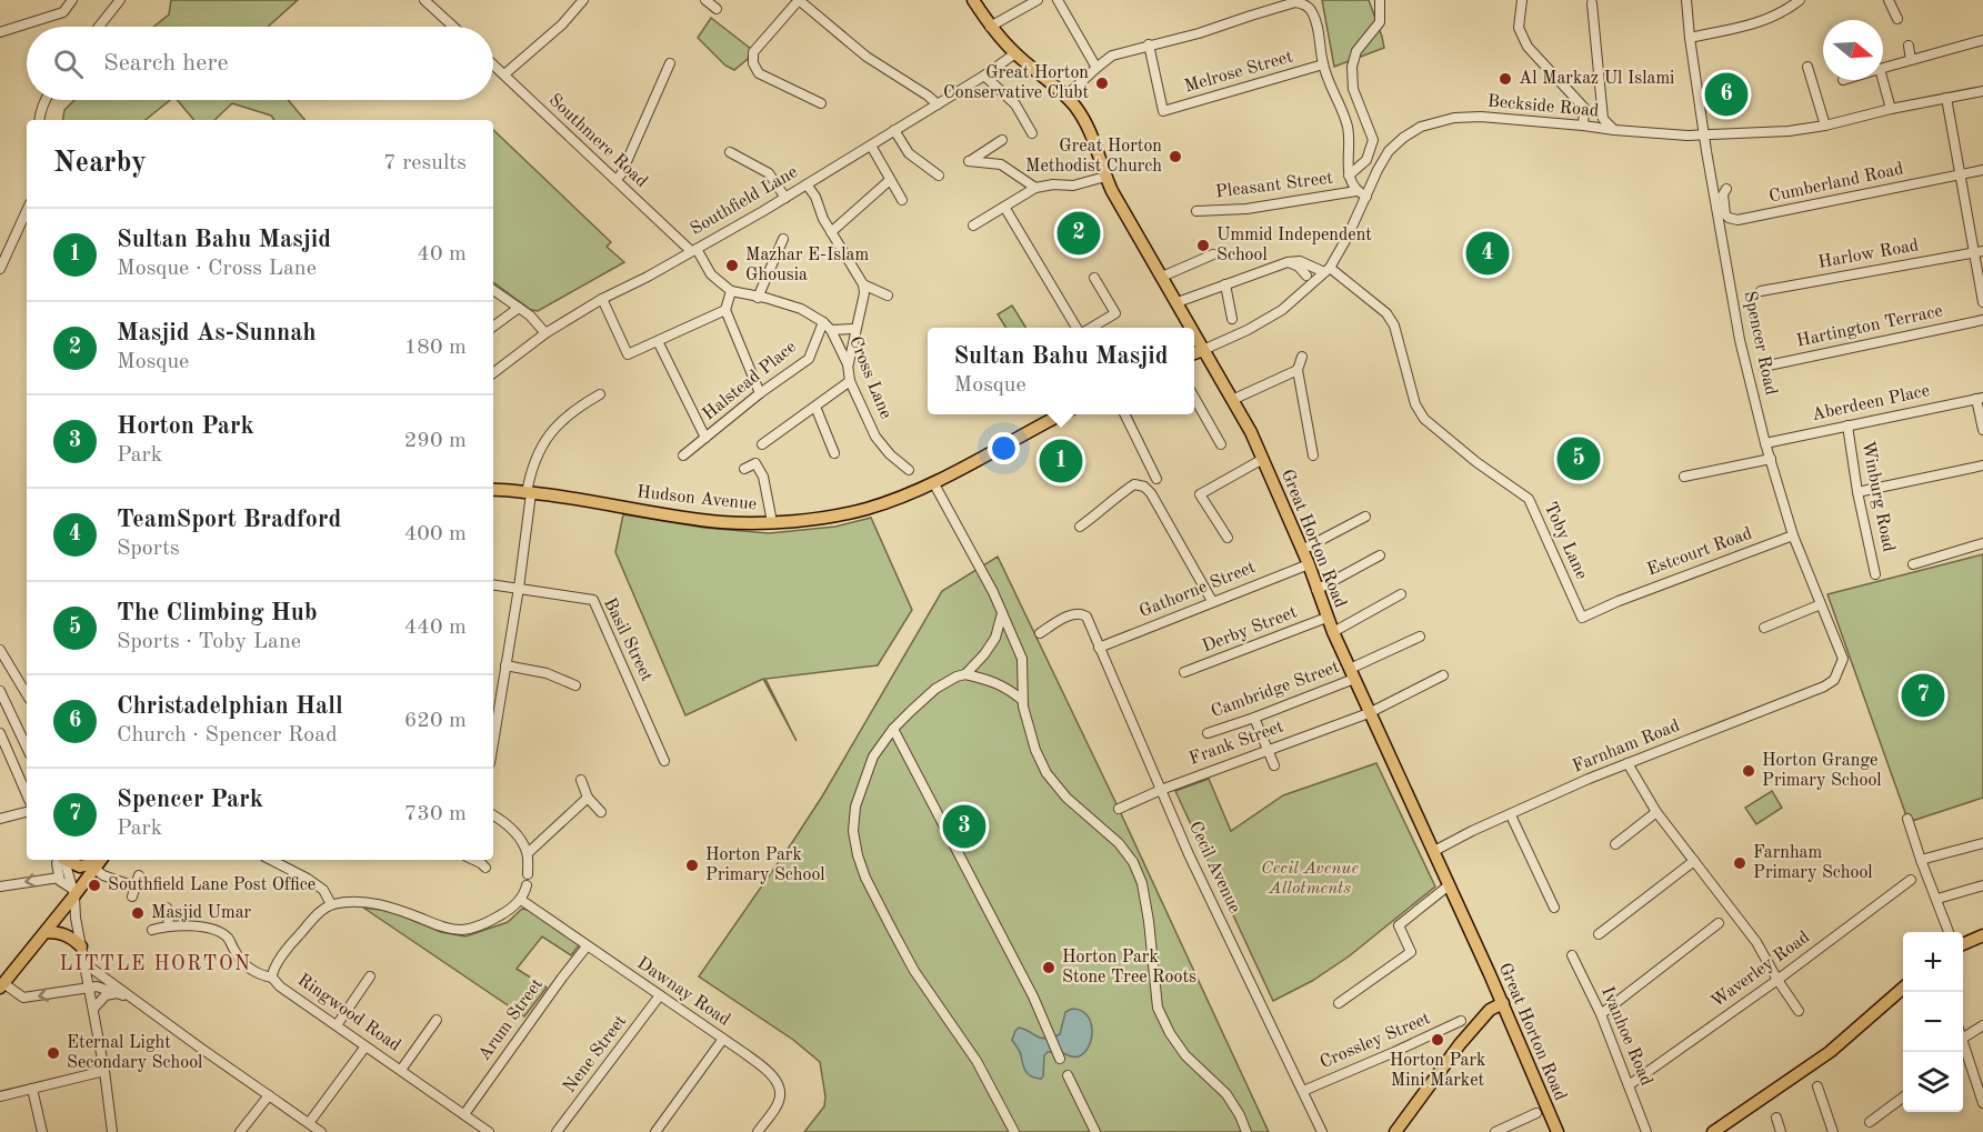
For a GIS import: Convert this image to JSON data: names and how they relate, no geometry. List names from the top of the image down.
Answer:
{
  "streets": {
    "main road": ["Hudson Avenue", "Great Horton Road"],
    "street": [
      "Melrose Street",
      "Beckside Road",
      "Southmere Road",
      "Cumberland Road",
      "Pleasant Street",
      "Southfield Lane",
      "Harlow Road",
      "Hartington Terrace",
      "Spencer Road",
      "Cross Lane",
      "Halstead Place",
      "Aberdeen Place",
      "Winburg Road",
      "Toby Lane",
      "Estcourt Road",
      "Gathorne Street",
      "Derby Street",
      "Basil Street",
      "Cambridge Street",
      "Frank Street",
      "Farnham Road",
      "Cecil Avenue",
      "Waverley Road",
      "Dawnay Road",
      "Ringwood Road",
      "Arum Street",
      "Ivanhoe Road",
      "Crossley Street",
      "Nene Street"
    ]
  },
  "crossings": [
    ["Beckside Road", "Spencer Road"],
    ["Beckside Road", "Great Horton Road"],
    ["Beckside Road", "Toby Lane"],
    ["Southmere Road", "Southfield Lane"],
    ["Southfield Lane", "Great Horton Road"],
    ["Spencer Road", "Aberdeen Place"],
    ["Spencer Road", "Estcourt Road"],
    ["Spencer Road", "Farnham Road"],
    ["Cross Lane", "Halstead Place"],
    ["Aberdeen Place", "Winburg Road"],
    ["Great Horton Road", "Gathorne Street"],
    ["Great Horton Road", "Derby Street"],
    ["Great Horton Road", "Cambridge Street"],
    ["Great Horton Road", "Frank Street"],
    ["Great Horton Road", "Farnham Road"],
    ["Toby Lane", "Estcourt Road"],
    ["Gathorne Street", "Cecil Avenue"],
    ["Frank Street", "Cecil Avenue"],
    ["Cecil Avenue", "Crossley Street"],
    ["Waverley Road", "Ivanhoe Road"],
    ["Dawnay Road", "Arum Street"],
    ["Dawnay Road", "Nene Street"],
    ["Ringwood Road", "Arum Street"]
  ],
  "districts": ["LITTLE HORTON"],
  "parks": ["Cecil Avenue Allotments"],
  "places": [
    "Al Markaz Ul Islami",
    "Great Horton Conservative Clubt",
    "Great Horton Methodist Church",
    "Ummid Independent School",
    "Mazhar E-Islam Ghousia",
    "Horton Grange Primary School",
    "Farnham Primary School",
    "Horton Park Primary School",
    "Southfield Lane Post Office",
    "Masjid Umar",
    "Horton Park Stone Tree Roots",
    "Horton Park Mini Market",
    "Eternal Light Secondary School"
  ],
  "north": "right",
  "page": {
    "search": "Search here",
    "pins": [
      "6",
      "2",
      "4",
      "5",
      "1",
      "7",
      "3"
    ],
    "heading": ["Nearby", "7 results"],
    "list": [
      {
        "mark": "1",
        "name": "Sultan Bahu Masjid",
        "note": "Mosque · Cross Lane",
        "value": "40 m"
      },
      {
        "mark": "2",
        "name": "Masjid As-Sunnah",
        "note": "Mosque",
        "value": "180 m"
      },
      {
        "mark": "3",
        "name": "Horton Park",
        "note": "Park",
        "value": "290 m"
      },
      {
        "mark": "4",
        "name": "TeamSport Bradford",
        "note": "Sports",
        "value": "400 m"
      },
      {
        "mark": "5",
        "name": "The Climbing Hub",
        "note": "Sports · Toby Lane",
        "value": "440 m"
      },
      {
        "mark": "6",
        "name": "Christadelphian Hall",
        "note": "Church · Spencer Road",
        "value": "620 m"
      },
      {
        "mark": "7",
        "name": "Spencer Park",
        "note": "Park",
        "value": "730 m"
      }
    ],
    "popup": ["Sultan Bahu Masjid", "Mosque"],
    "map_buttons": ["+", "−"]
  }
}
